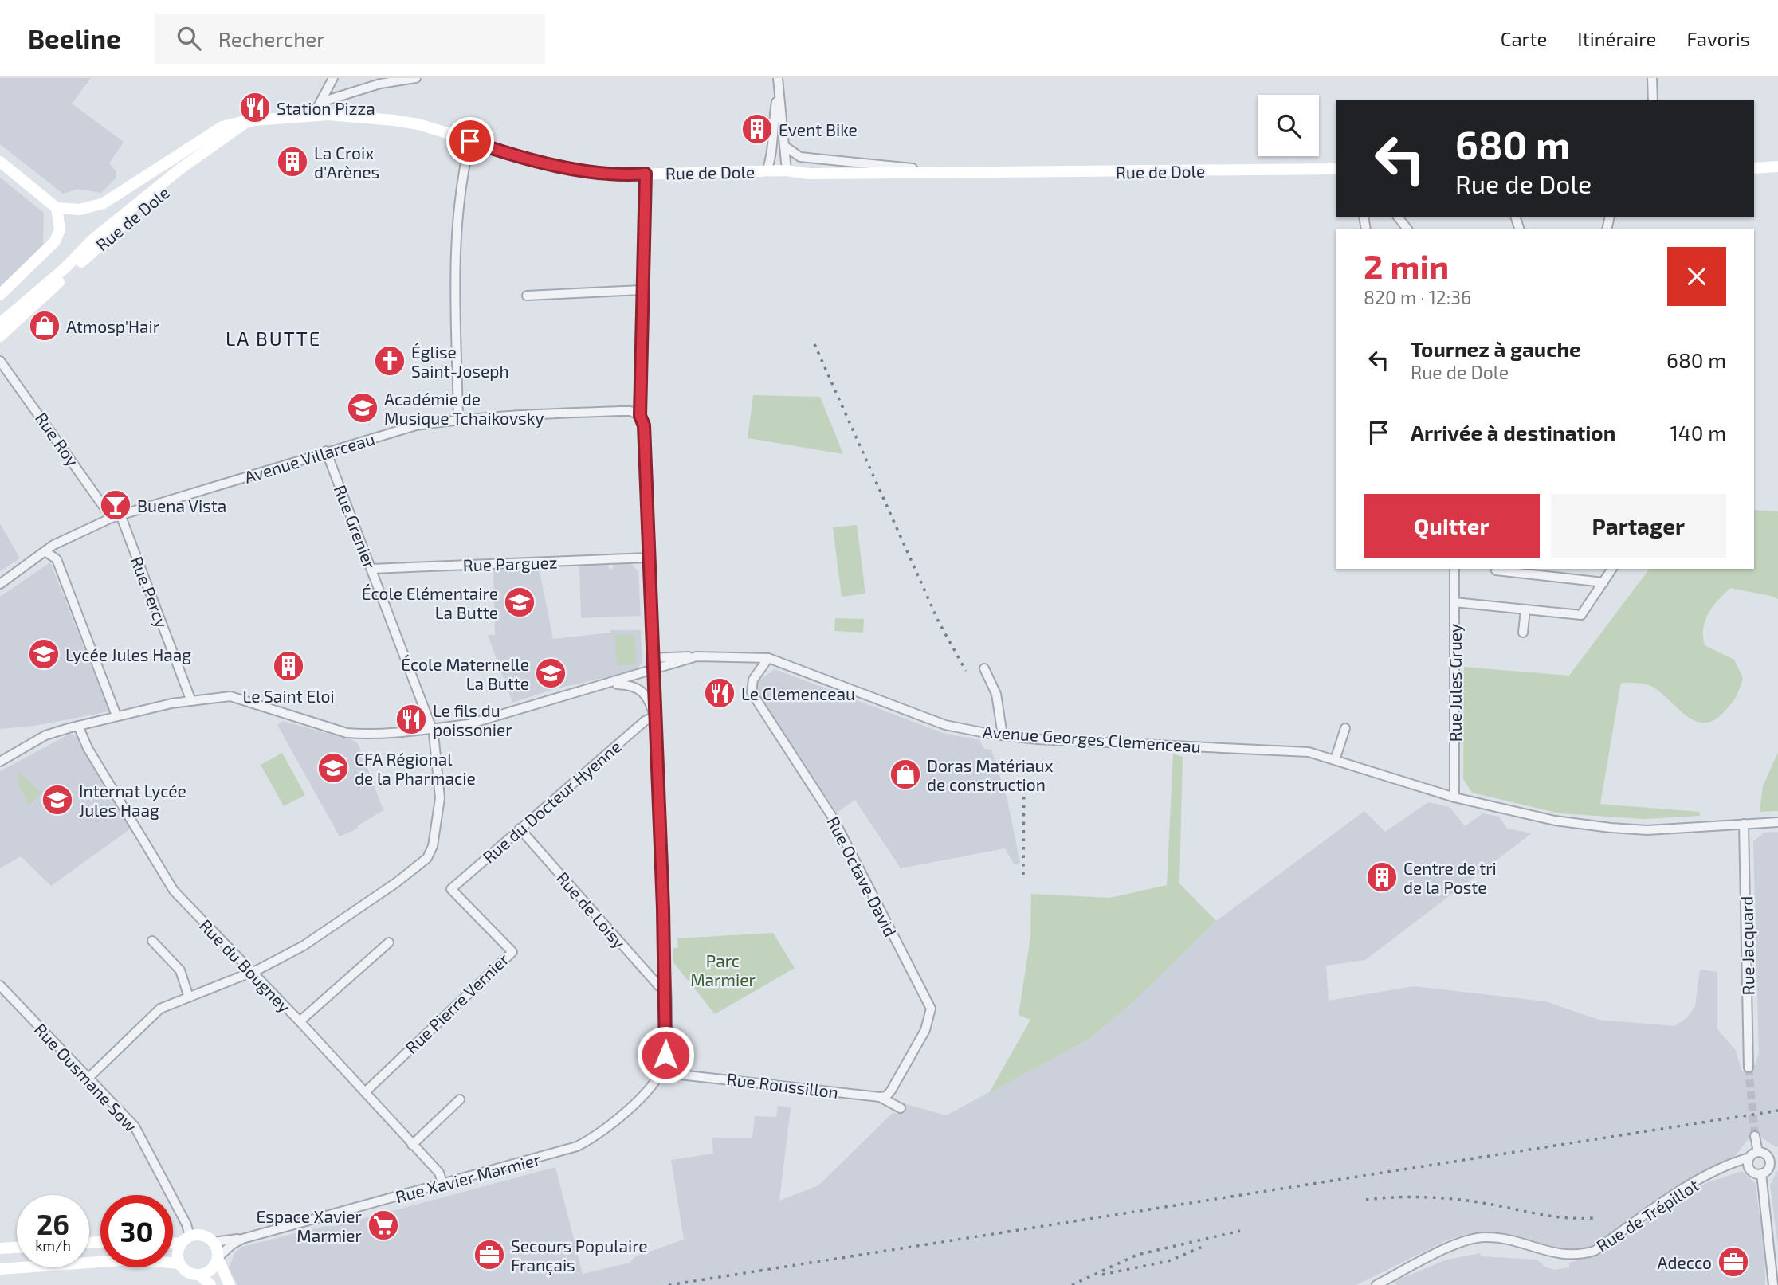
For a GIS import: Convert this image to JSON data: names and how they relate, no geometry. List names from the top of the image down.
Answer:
{
  "streets": {
    "main road": ["Rue de Dole"],
    "street": [
      "Rue Roy",
      "Avenue Villarceau",
      "Rue Grenier",
      "Rue Parguez",
      "Rue Percy",
      "Rue Jules Gruey",
      "Avenue Georges Clemenceau",
      "Rue du Docteur Hyenne",
      "Rue Octave David",
      "Rue de Loisy",
      "Rue Jacquard",
      "Rue du Bougney",
      "Rue Pierre Vernier",
      "Rue Ousmane Sow",
      "Rue Roussillon",
      "Rue Xavier Marmier",
      "Rue de Trépillot"
    ]
  },
  "crossings": [
    ["Rue Roy", "Avenue Villarceau"],
    ["Rue Roy", "Rue Percy"],
    ["Avenue Villarceau", "Rue Grenier"],
    ["Avenue Villarceau", "Rue Percy"],
    ["Rue Grenier", "Rue Parguez"],
    ["Rue Grenier", "Avenue Georges Clemenceau"],
    ["Rue Grenier", "Rue du Bougney"],
    ["Rue Grenier", "Rue Ousmane Sow"],
    ["Rue Percy", "Avenue Georges Clemenceau"],
    ["Rue Jules Gruey", "Avenue Georges Clemenceau"],
    ["Avenue Georges Clemenceau", "Rue Octave David"],
    ["Avenue Georges Clemenceau", "Rue Jacquard"],
    ["Avenue Georges Clemenceau", "Rue du Bougney"],
    ["Rue du Docteur Hyenne", "Rue de Loisy"],
    ["Rue du Docteur Hyenne", "Rue Pierre Vernier"],
    ["Rue Octave David", "Rue Roussillon"],
    ["Rue du Bougney", "Rue Pierre Vernier"],
    ["Rue du Bougney", "Rue Xavier Marmier"],
    ["Rue Ousmane Sow", "Rue Xavier Marmier"],
    ["Rue Roussillon", "Rue Xavier Marmier"]
  ],
  "districts": ["LA BUTTE"],
  "parks": ["Parc Marmier"],
  "places": {
    "restaurant": ["Station Pizza", "Le Clemenceau", "Le fils du poissonier"],
    "building": [
      "Event Bike",
      "La Croix d'Arènes",
      "Le Saint Eloi",
      "Centre de tri de la Poste"
    ],
    "shop": ["Atmosp'Hair", "Doras Matériaux de construction"],
    "church": ["Église Saint-Joseph"],
    "school or university": [
      "Académie de Musique Tchaikovsky",
      "École Elémentaire La Butte",
      "Lycée Jules Haag",
      "École Maternelle La Butte",
      "CFA Régional de la Pharmacie",
      "Internat Lycée Jules Haag"
    ],
    "bar": ["Buena Vista"],
    "supermarket": ["Espace Xavier Marmier"],
    "office": ["Secours Populaire Français", "Adecco"]
  },
  "page": {
    "header": "Beeline",
    "search": "Rechercher",
    "nav": ["Carte", "Itinéraire", "Favoris"],
    "turn": ["680 m", "Rue de Dole"],
    "heading": ["2 min", "820 m · 12:36"],
    "list": [
      {
        "name": "Tournez à gauche",
        "note": "Rue de Dole",
        "value": "680 m"
      },
      {
        "name": "Arrivée à destination",
        "value": "140 m"
      }
    ],
    "buttons": ["Quitter", "Partager"],
    "speed": "26 km/h",
    "limit": "30"
  }
}
